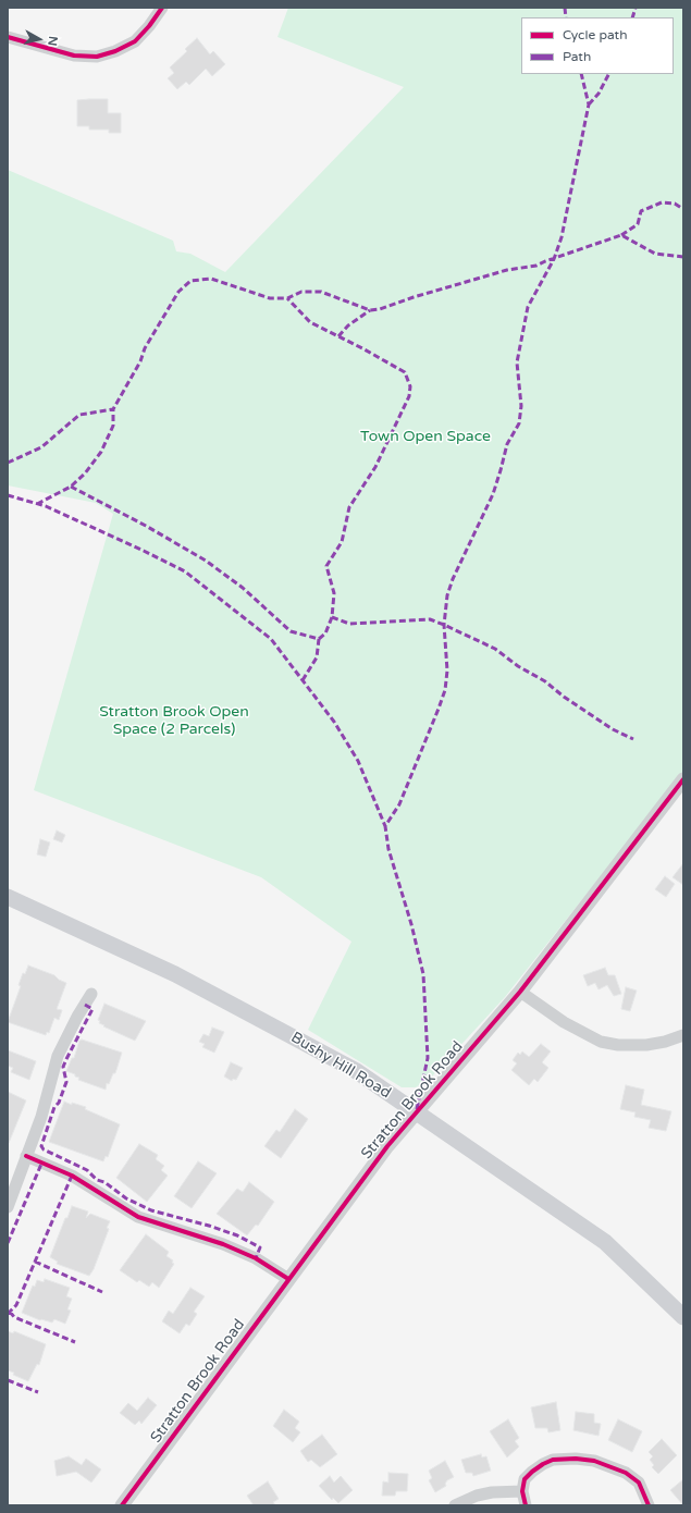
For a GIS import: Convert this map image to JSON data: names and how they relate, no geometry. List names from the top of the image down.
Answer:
{
  "streets": {
    "main road": ["Bushy Hill Road"],
    "street": ["Stratton Brook Road"]
  },
  "crossings": [
    ["Bushy Hill Road", "Stratton Brook Road"]
  ],
  "parks": ["Town Open Space", "Stratton Brook Open Space (2 Parcels)"],
  "legend": ["Cycle path", "Path"],
  "north": "right"
}
